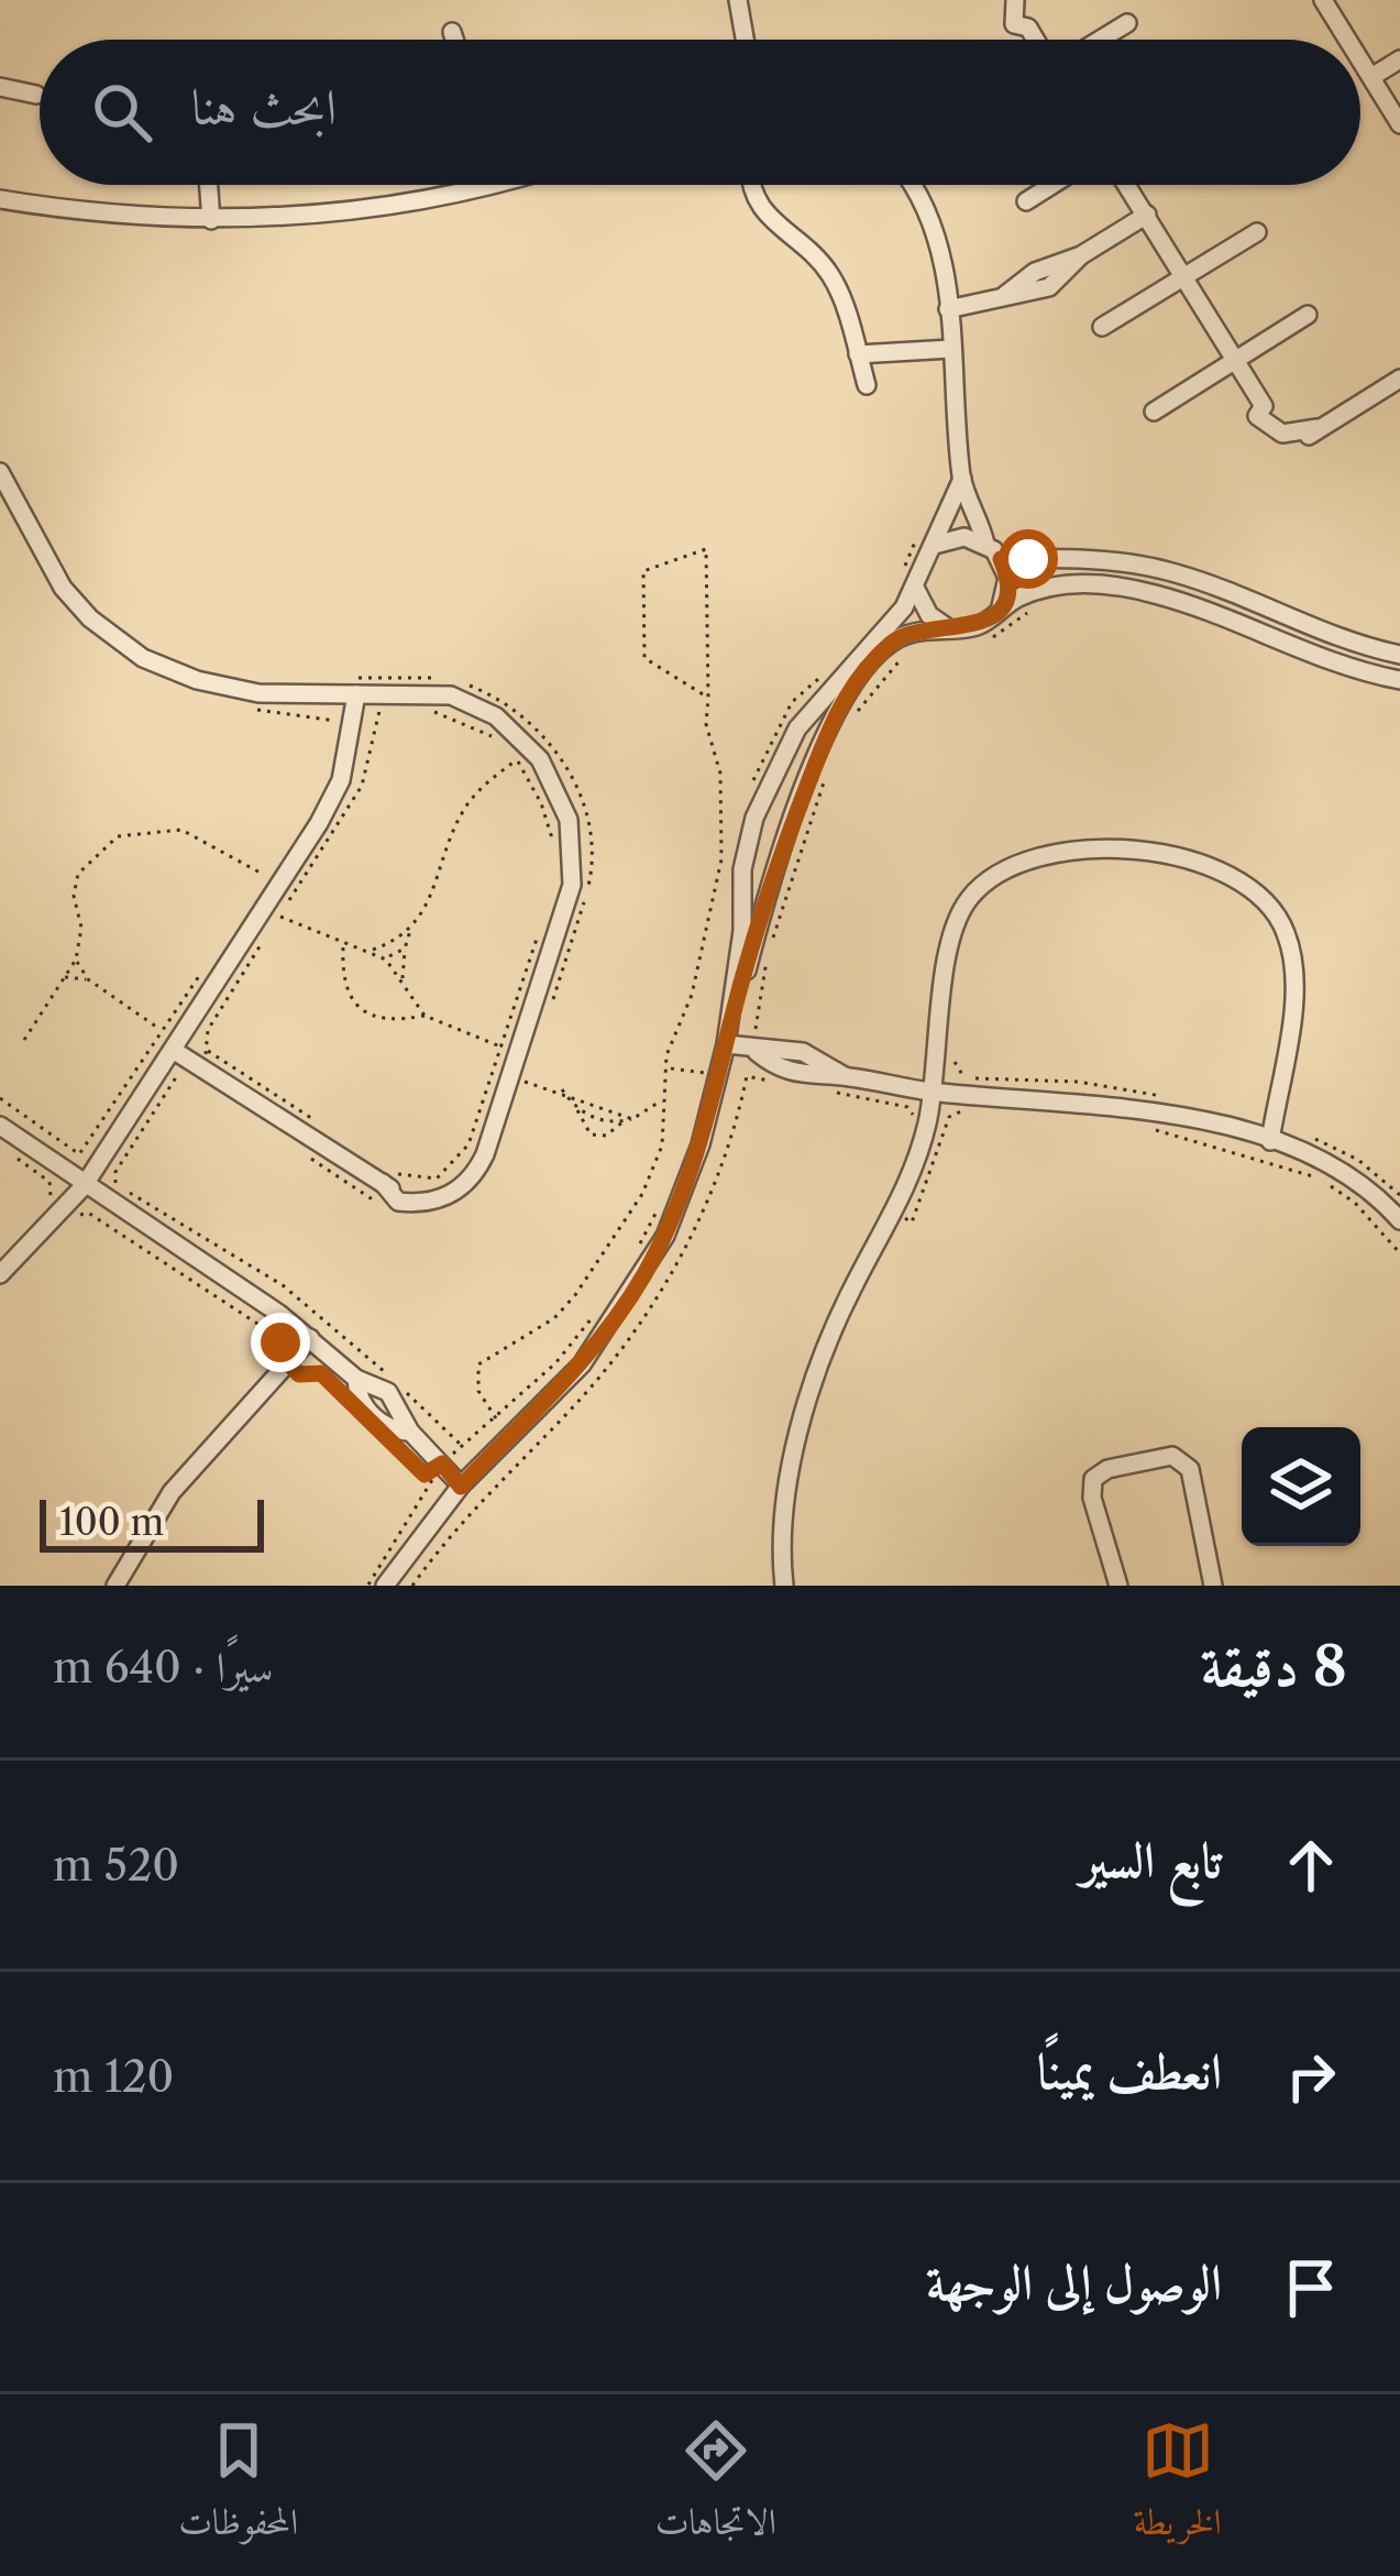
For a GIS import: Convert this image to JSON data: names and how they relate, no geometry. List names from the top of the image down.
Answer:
{
  "scale_bar": "100 m",
  "page": {
    "search": "ابحث هنا",
    "scale": "100 m",
    "heading": ["8 دقيقة", "سيرًا · 640 m"],
    "list": [
      ["تابع السير", "520 m"],
      ["انعطف يمينًا", "120 m"],
      "الوصول إلى الوجهة"
    ],
    "nav": ["الخريطة", "الاتجاهات", "المحفوظات"]
  }
}
